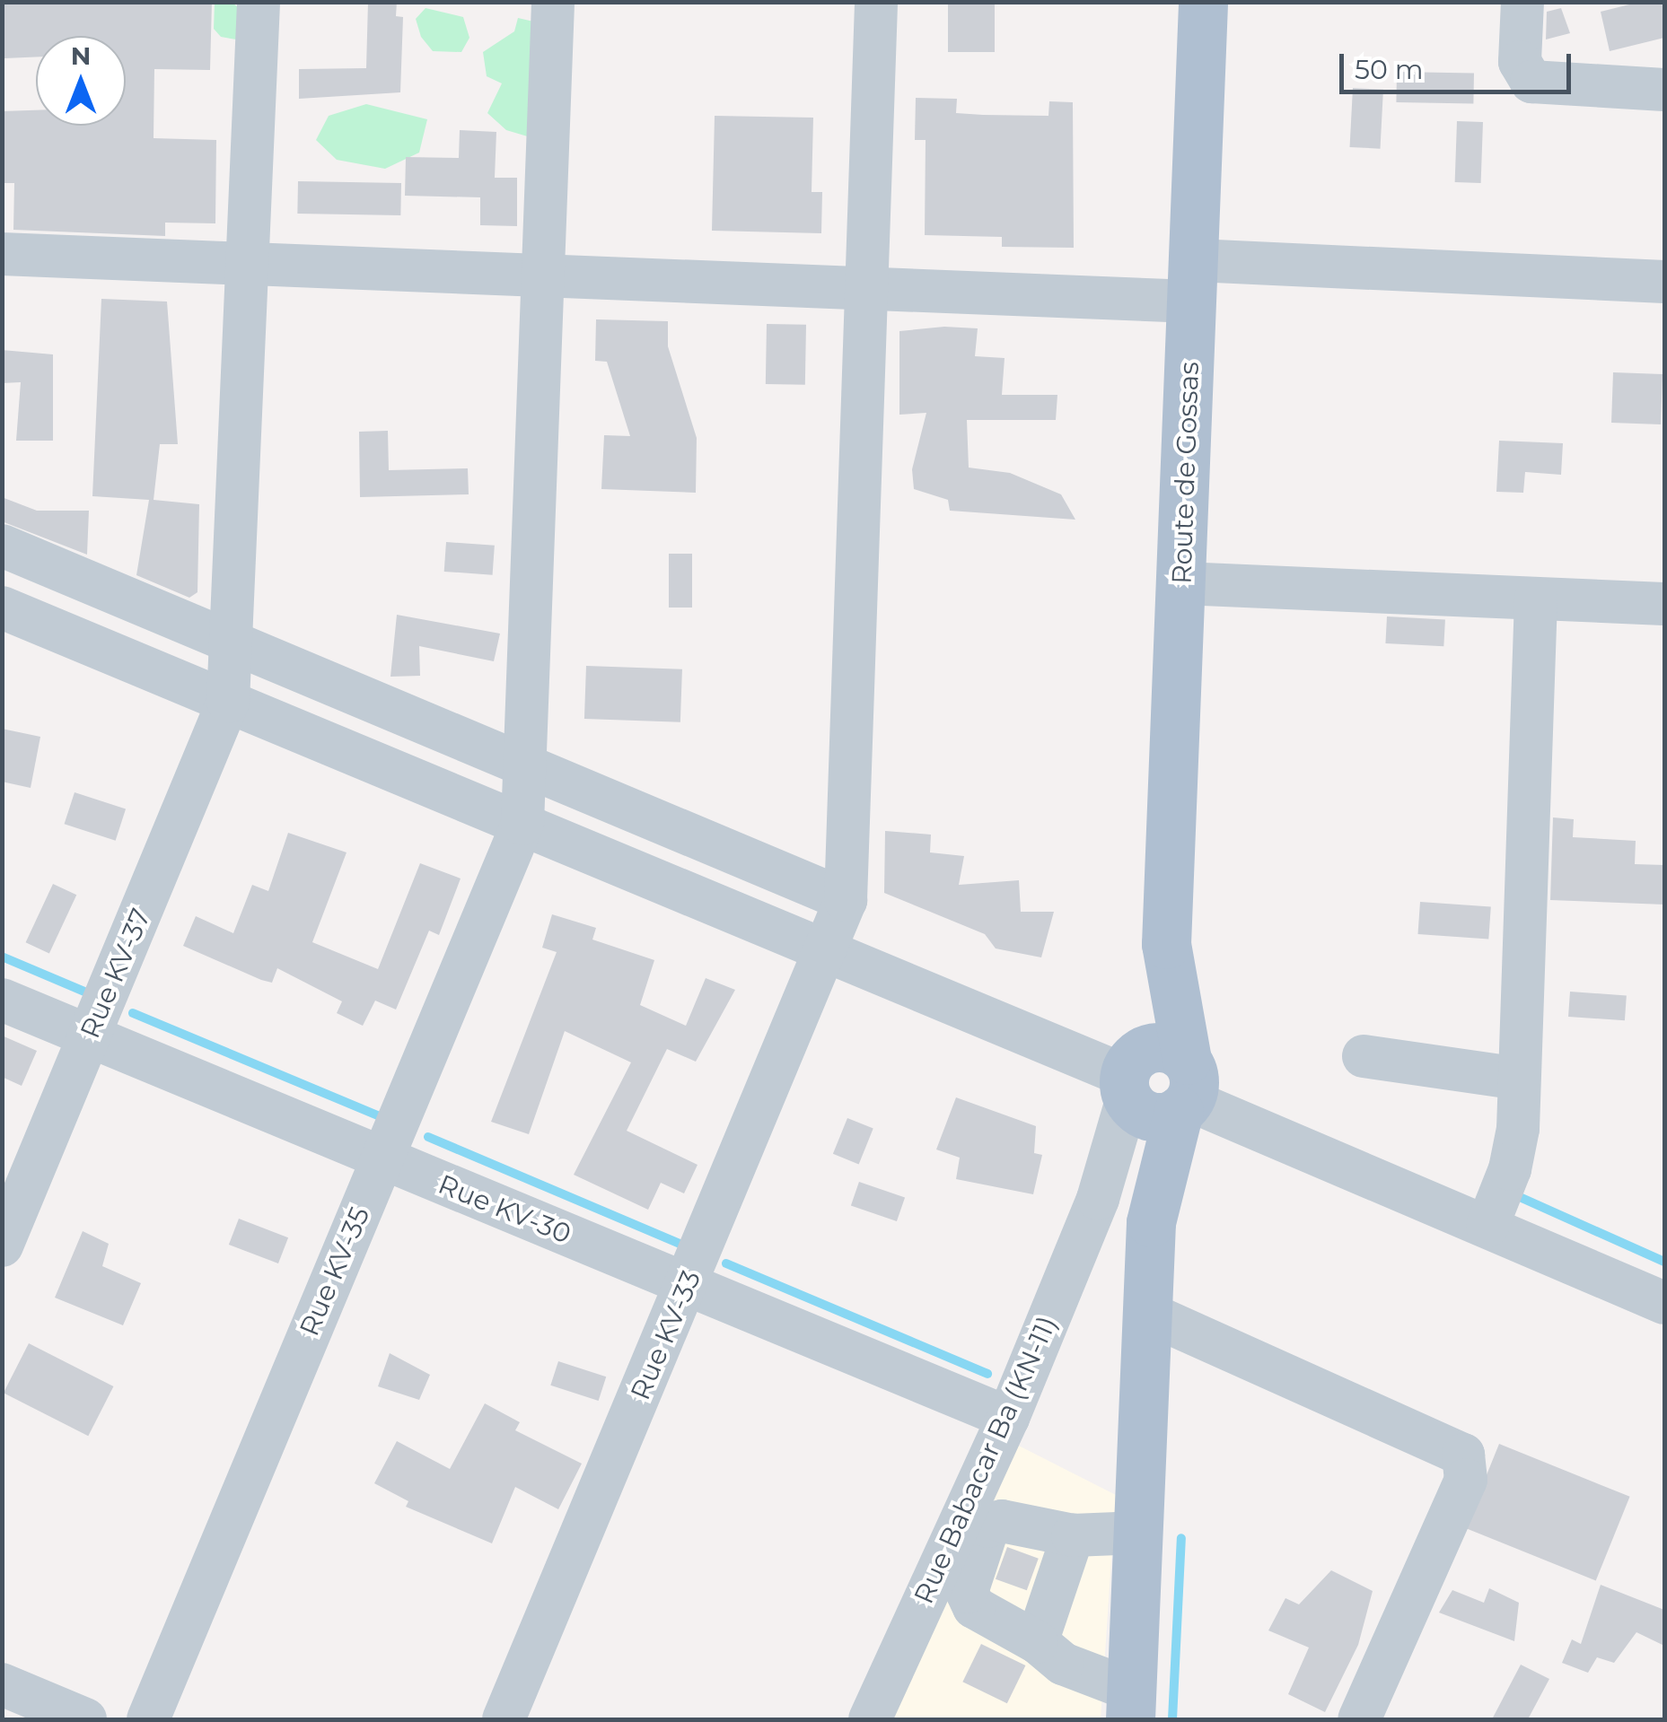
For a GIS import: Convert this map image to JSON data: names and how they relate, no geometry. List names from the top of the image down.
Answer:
{
  "streets": {
    "main road": ["Route de Gossas"],
    "street": [
      "Rue KV-37",
      "Rue KV-30",
      "Rue KV-35",
      "Rue KV-33",
      "Rue Babacar Ba (KN-11)"
    ]
  },
  "crossings": [
    ["Rue KV-37", "Rue KV-30"],
    ["Rue KV-30", "Rue KV-35"],
    ["Rue KV-30", "Rue KV-33"],
    ["Rue KV-30", "Rue Babacar Ba (KN-11)"]
  ],
  "scale_bar": "50 m",
  "north": "top"
}
